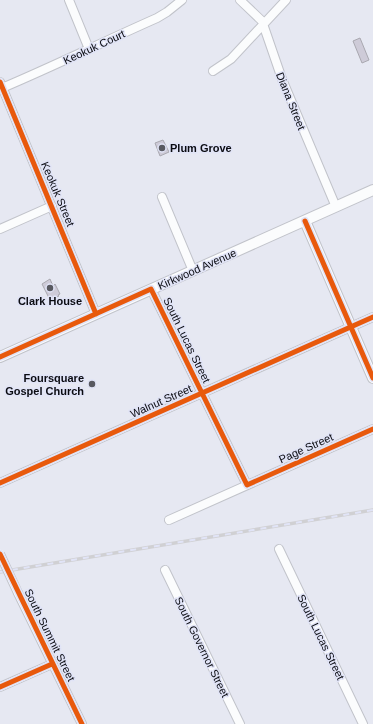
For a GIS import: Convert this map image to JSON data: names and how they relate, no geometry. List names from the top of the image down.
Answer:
{
  "streets": {
    "main road": ["Kirkwood Avenue"],
    "street": [
      "Keokuk Court",
      "Diana Street",
      "Keokuk Street",
      "South Lucas Street",
      "Walnut Street",
      "Page Street",
      "South Summit Street",
      "South Governor Street"
    ]
  },
  "crossings": [
    ["Keokuk Court", "Keokuk Street"],
    ["Diana Street", "Kirkwood Avenue"],
    ["Keokuk Street", "Kirkwood Avenue"],
    ["Kirkwood Avenue", "South Lucas Street"],
    ["South Lucas Street", "Walnut Street"],
    ["South Lucas Street", "Page Street"]
  ],
  "places": ["Plum Grove", "Clark House", "Foursquare Gospel Church"]
}
